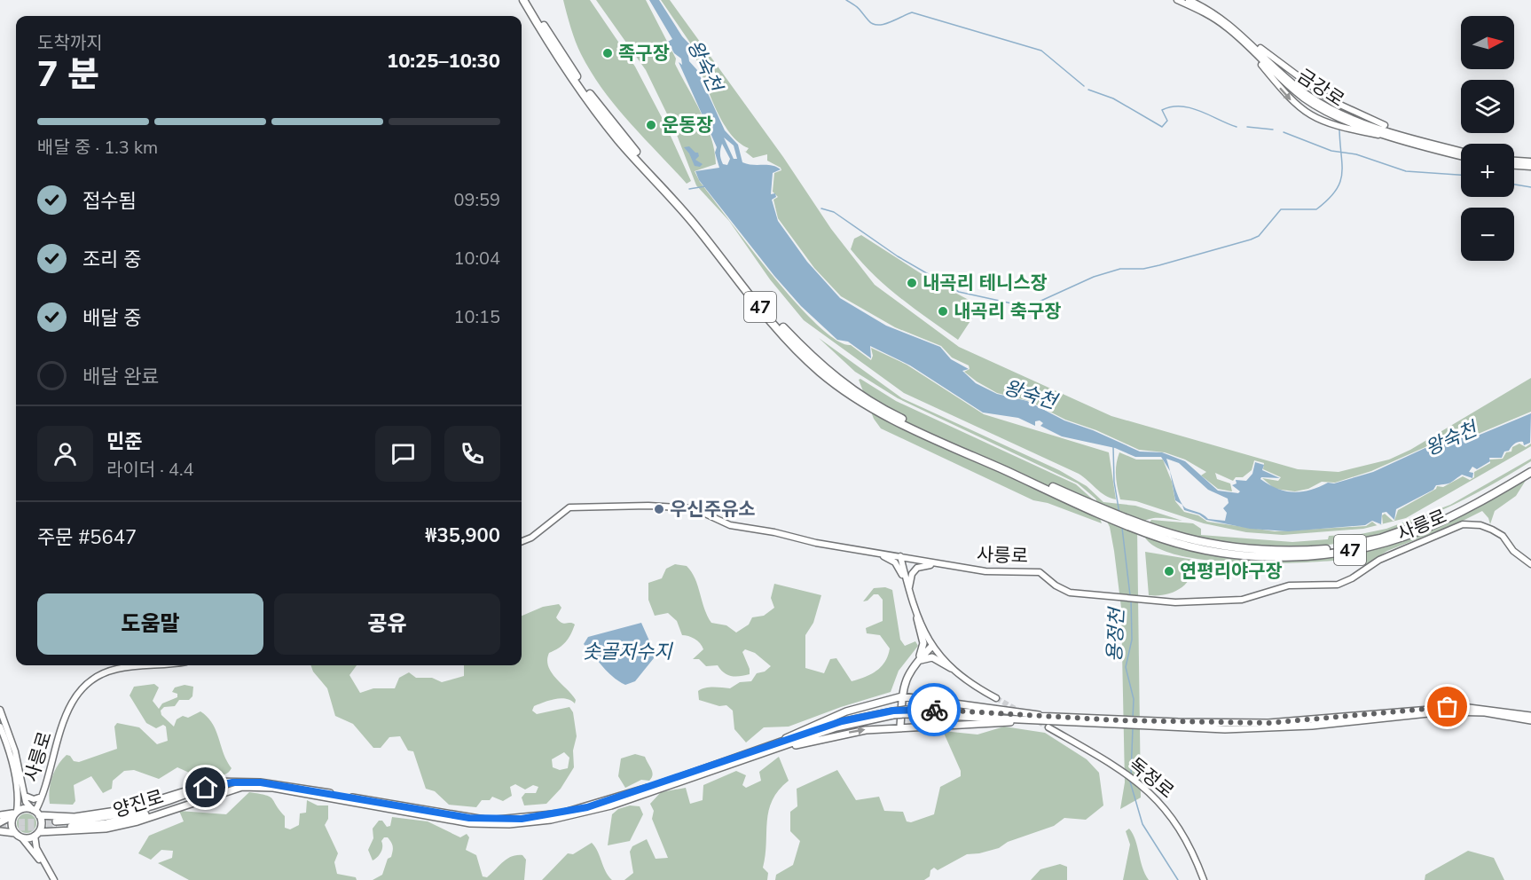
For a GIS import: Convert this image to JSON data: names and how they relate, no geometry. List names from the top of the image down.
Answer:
{
  "streets": {
    "highway": ["47"],
    "main road": ["양진로"],
    "street": ["금강로", "사릉로", "독정로"]
  },
  "crossings": [
    ["사릉로", "양진로"]
  ],
  "water": ["왕숙천", "용정천", "솟골저수지"],
  "places": [
    "족구장",
    "운동장",
    "내곡리 테니스장",
    "내곡리 축구장",
    "우신주유소",
    "연평리야구장"
  ],
  "north": "right",
  "page": {
    "map_buttons": ["+", "−"],
    "heading": ["7 분", "도착까지", "10:25–10:30"],
    "panel": [
      "민준",
      "라이더 · 4.4",
      "주문 #5647",
      "₩35,900"
    ],
    "bar": "배달 중 · 1.3 km",
    "list": [
      ["접수됨", "09:59"],
      ["조리 중", "10:04"],
      ["배달 중", "10:15"],
      "배달 완료"
    ],
    "buttons": ["도움말", "공유"]
  }
}
